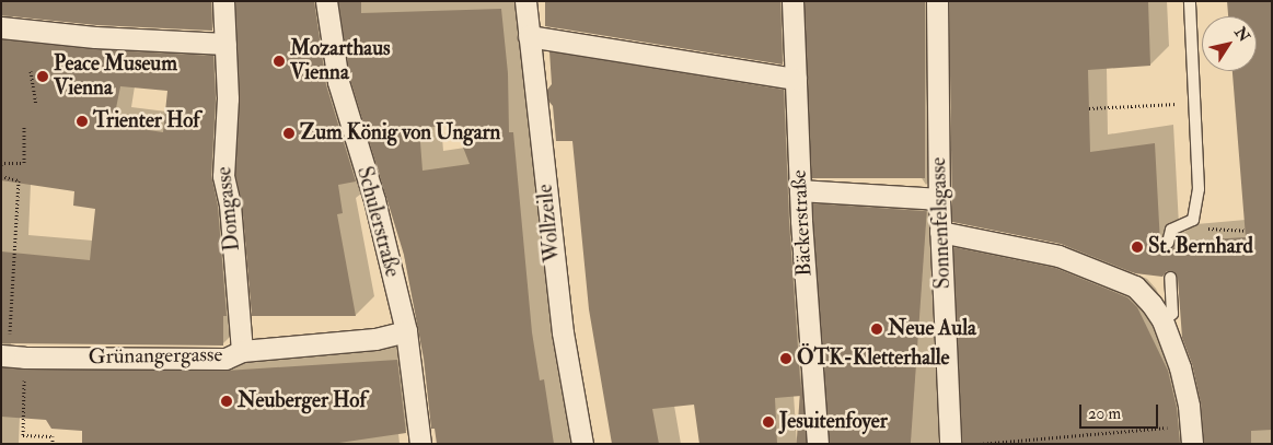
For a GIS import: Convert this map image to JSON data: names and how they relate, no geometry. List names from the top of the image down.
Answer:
{
  "streets": {
    "street": [
      "Domgasse",
      "Schulerstraße",
      "Wollzeile",
      "Bäckerstraße",
      "Sonnenfelsgasse",
      "Grünangergasse"
    ]
  },
  "crossings": [
    ["Domgasse", "Grünangergasse"],
    ["Schulerstraße", "Grünangergasse"]
  ],
  "places": [
    "Mozarthaus Vienna",
    "Peace Museum Vienna",
    "Trienter Hof",
    "Zum König von Ungarn",
    "St. Bernhard",
    "Neue Aula",
    "ÖTK-Kletterhalle",
    "Neuberger Hof",
    "Jesuitenfoyer"
  ],
  "scale_bar": "20 m",
  "north": "top right"
}
